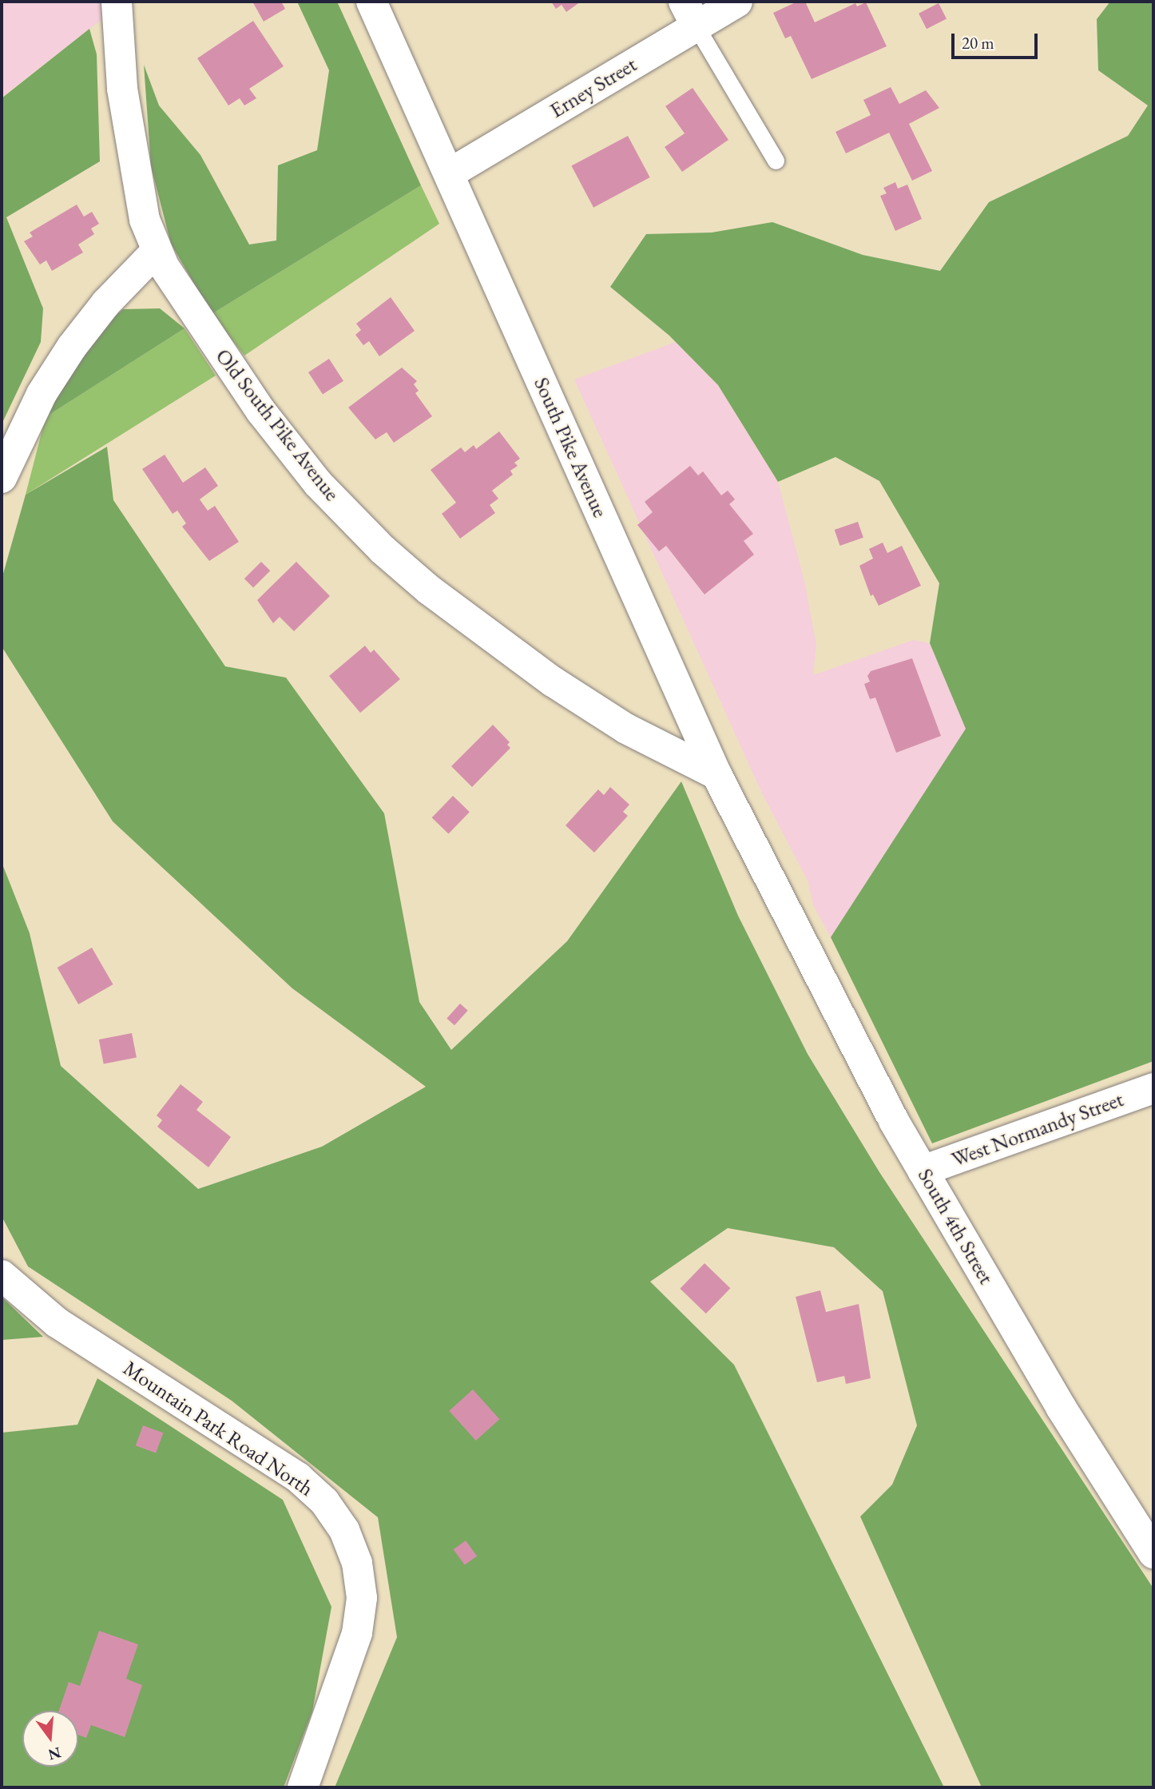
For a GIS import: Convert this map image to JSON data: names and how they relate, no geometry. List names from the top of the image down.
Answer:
{
  "streets": {
    "street": [
      "Erney Street",
      "Old South Pike Avenue",
      "South Pike Avenue",
      "West Normandy Street",
      "South 4th Street",
      "Mountain Park Road North"
    ]
  },
  "crossings": [
    ["Erney Street", "South Pike Avenue"],
    ["Old South Pike Avenue", "South Pike Avenue"],
    ["South Pike Avenue", "South 4th Street"],
    ["West Normandy Street", "South 4th Street"]
  ],
  "scale_bar": "20 m",
  "north": "bottom"
}
